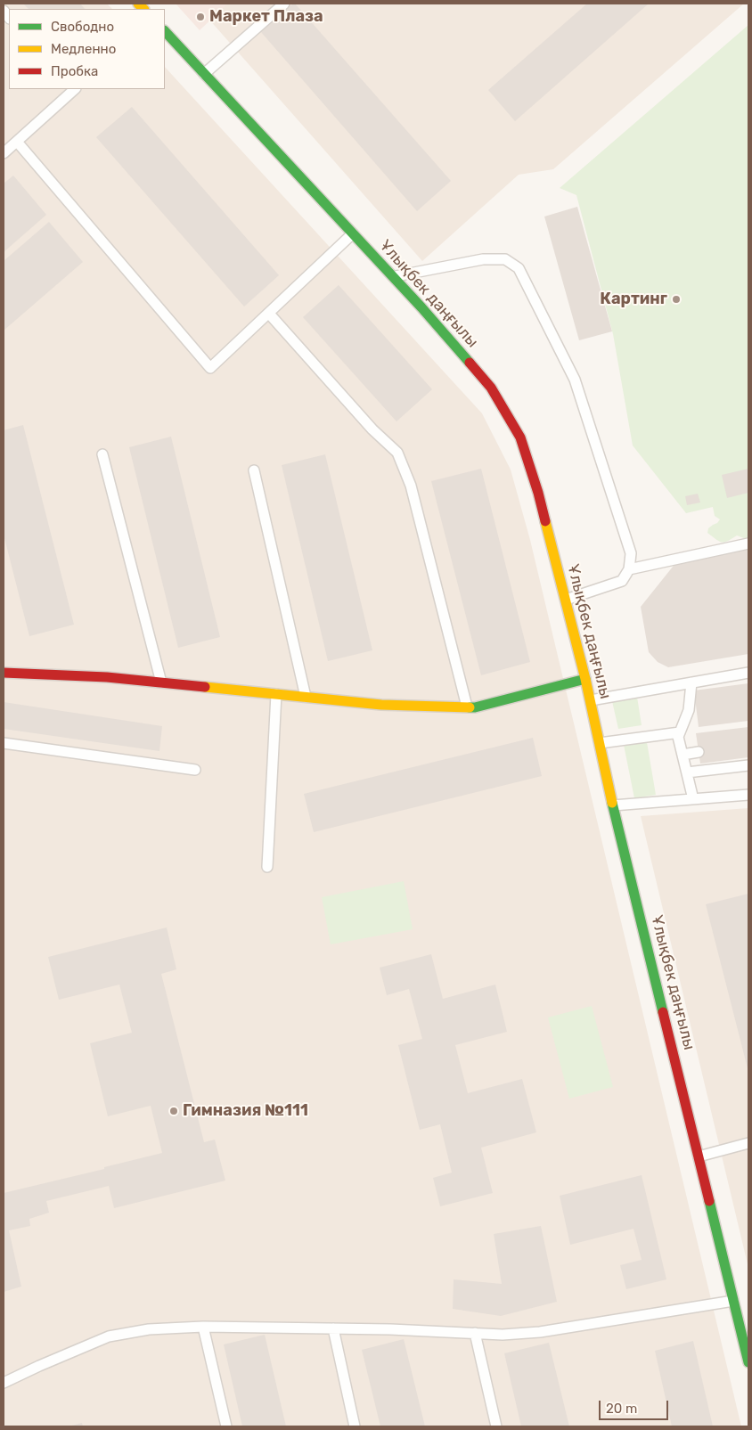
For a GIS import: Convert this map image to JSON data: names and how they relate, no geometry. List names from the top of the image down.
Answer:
{
  "streets": {
    "street": ["Ұлықбек даңғылы"]
  },
  "places": ["Маркет Плаза", "Картинг", "Гимназия №111"],
  "legend": ["Свободно", "Медленно", "Пробка"],
  "scale_bar": "20 m"
}
